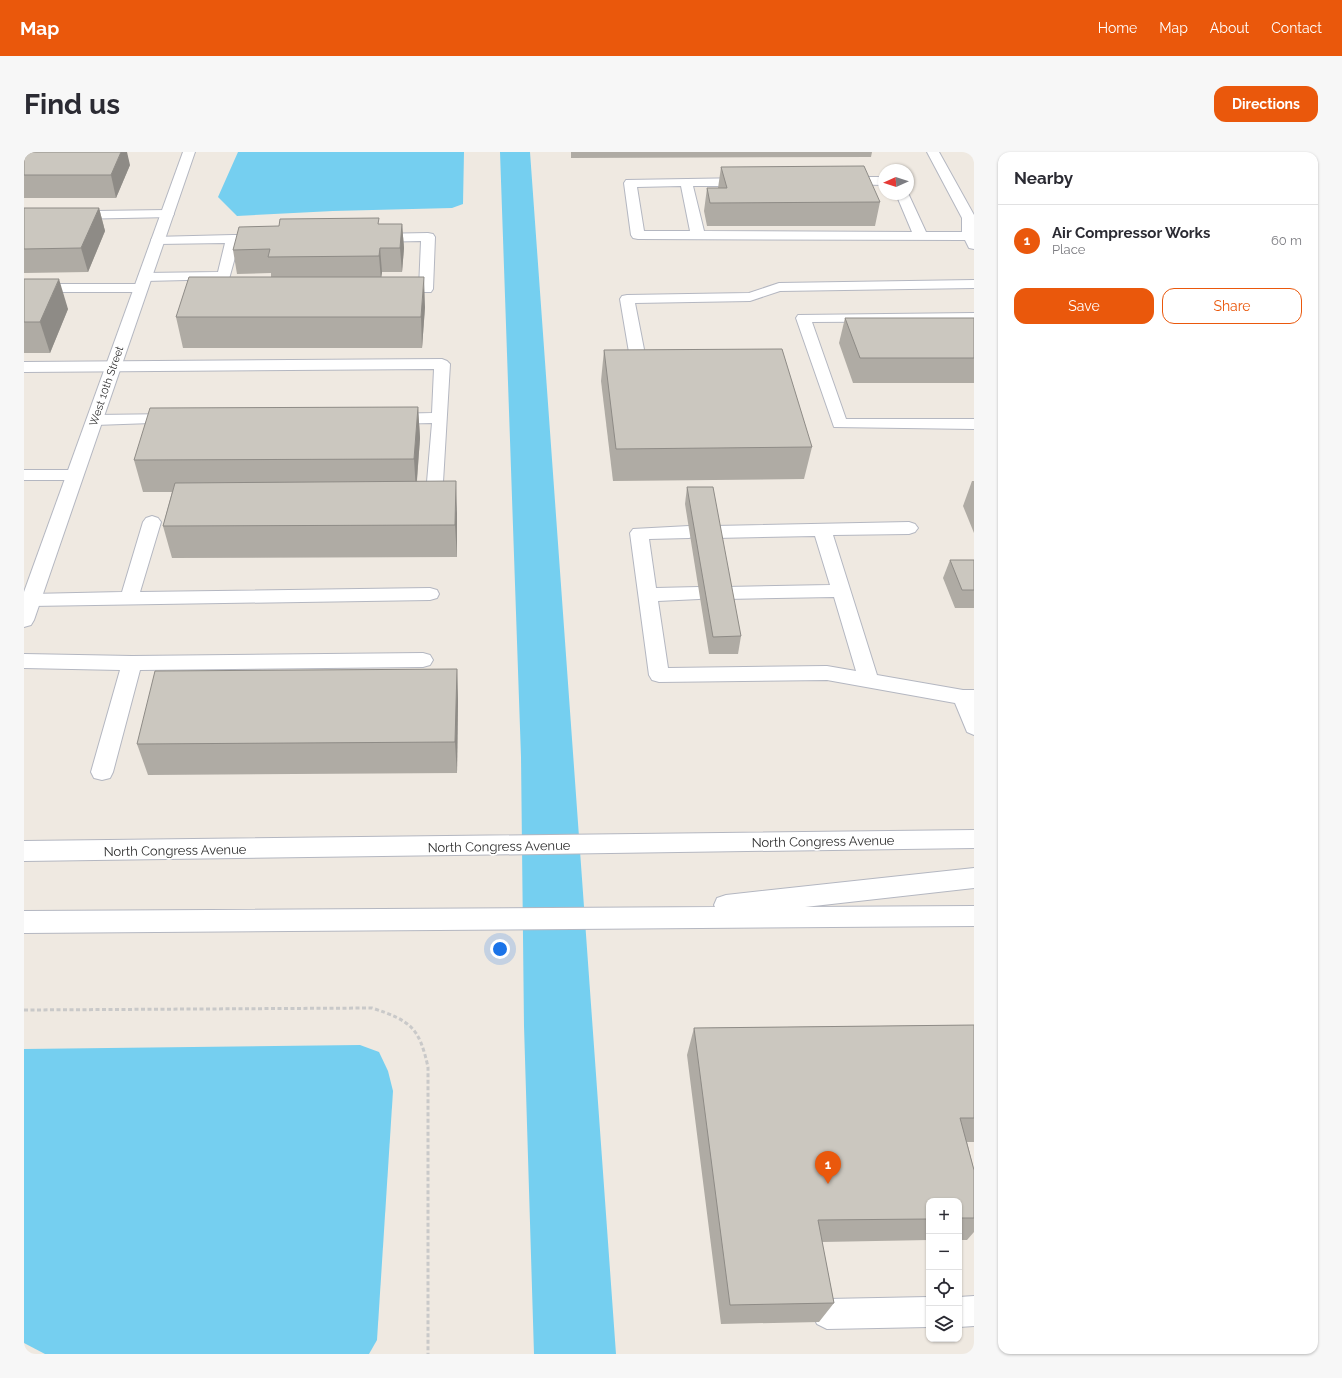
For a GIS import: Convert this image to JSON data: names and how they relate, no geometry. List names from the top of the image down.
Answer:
{
  "streets": {
    "street": ["West 10th Street", "North Congress Avenue"]
  },
  "north": "left",
  "page": {
    "header": "Map",
    "nav": [
      "Home",
      "Map",
      "About",
      "Contact"
    ],
    "buttons": [
      "Directions",
      ["Save", "Share"]
    ],
    "title": "Find us",
    "heading": "Nearby",
    "list": [
      {
        "mark": "1",
        "name": "Air Compressor Works",
        "note": "Place",
        "value": "60 m"
      }
    ],
    "pins": "1",
    "map_buttons": ["+", "−"]
  }
}
